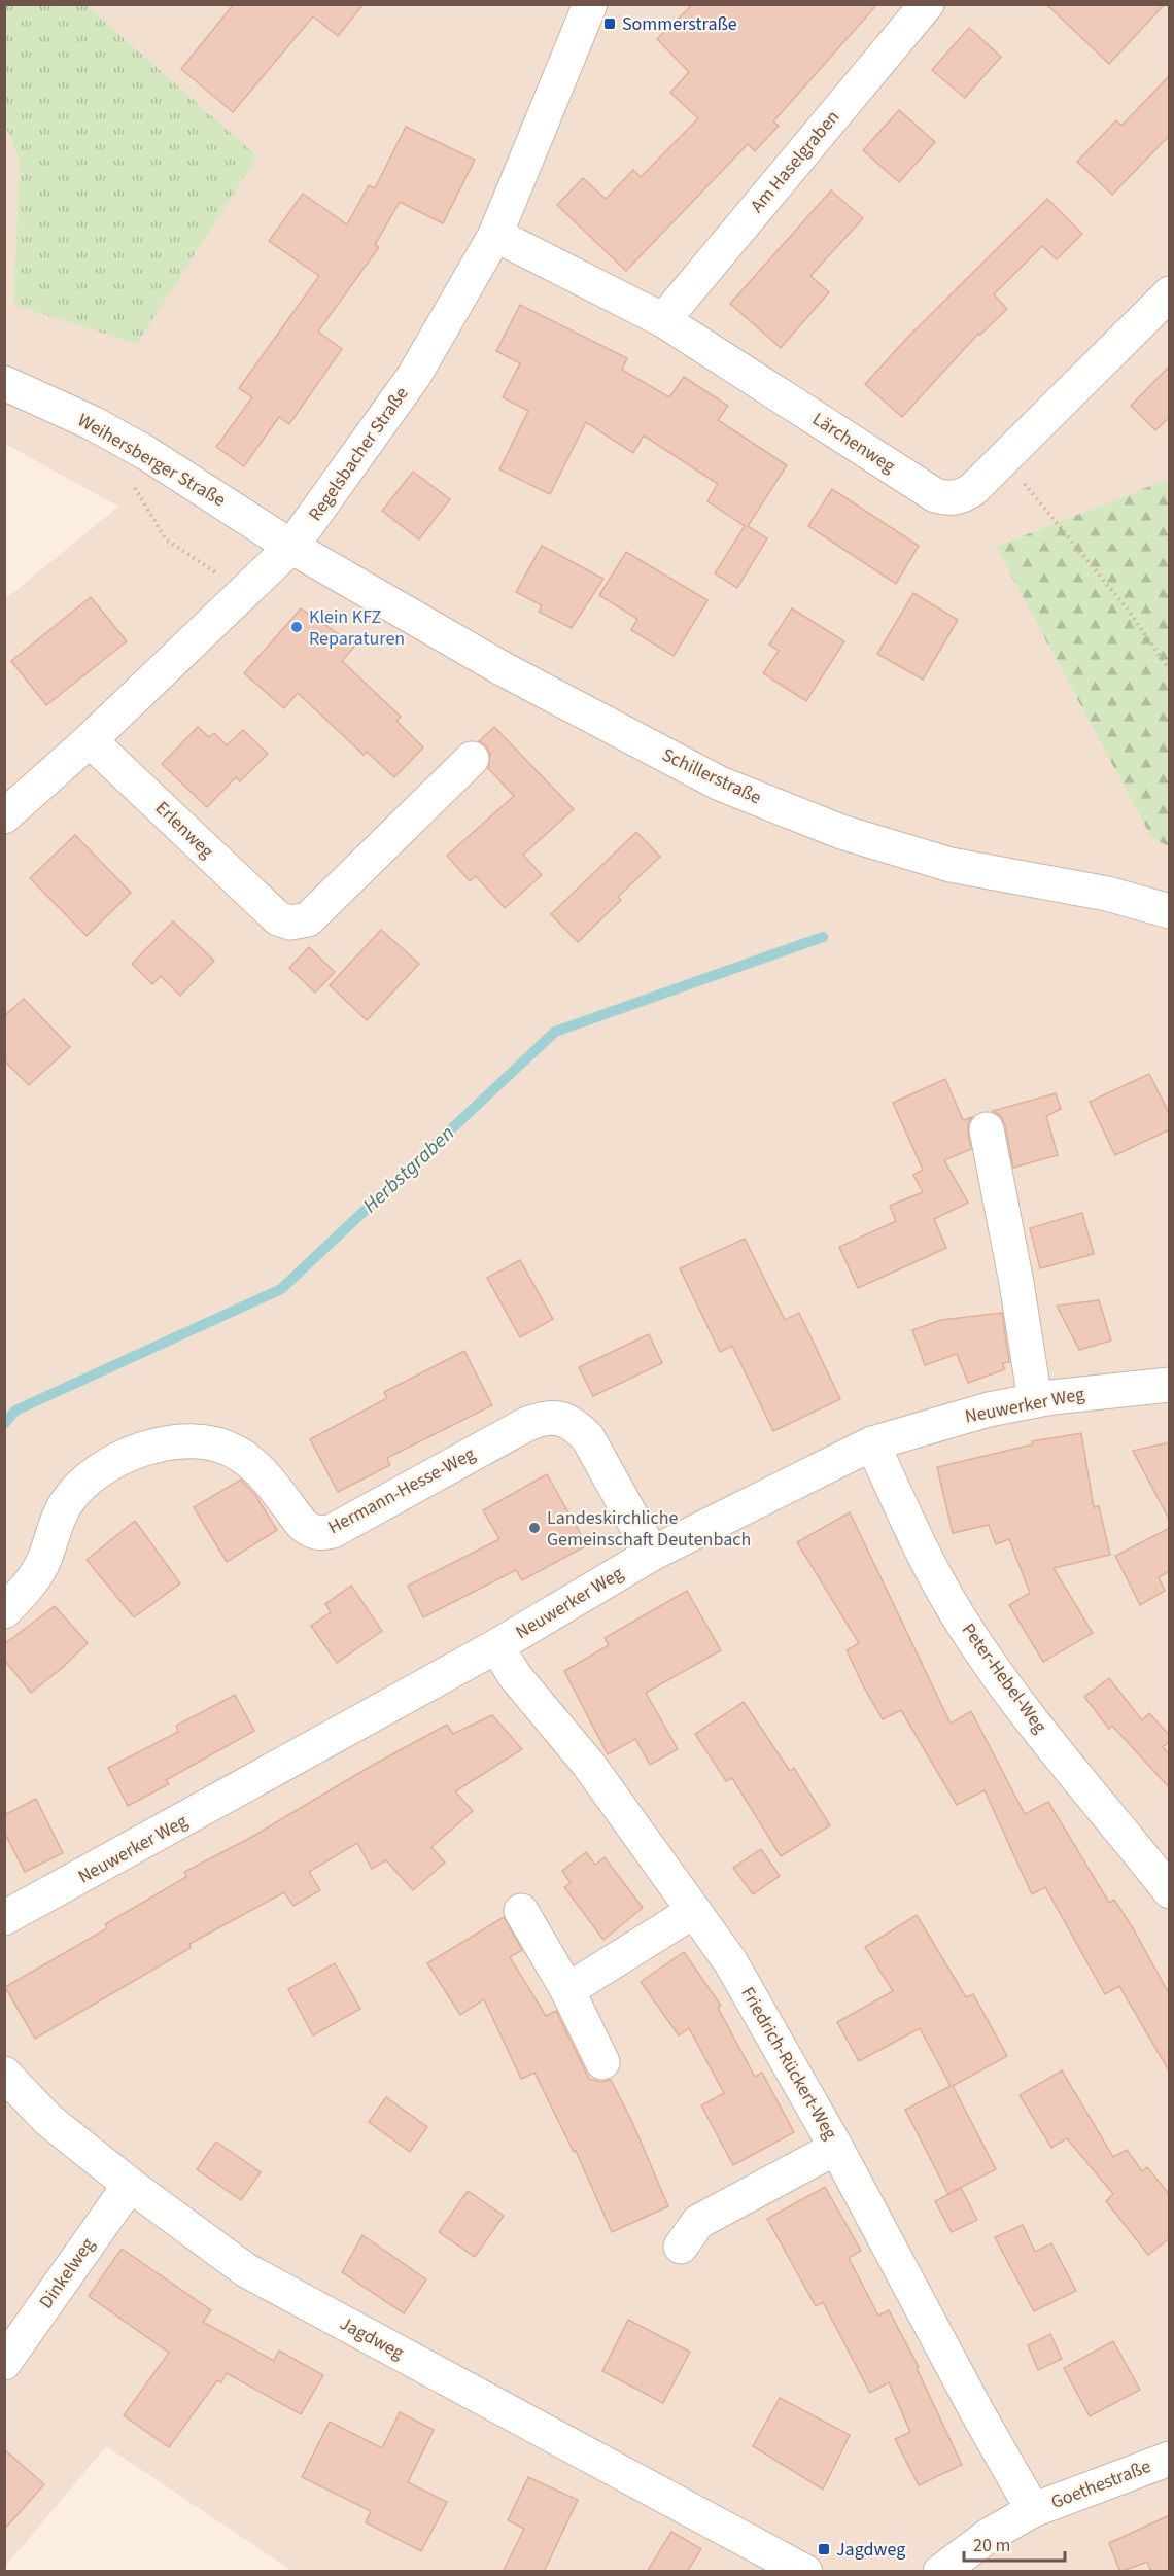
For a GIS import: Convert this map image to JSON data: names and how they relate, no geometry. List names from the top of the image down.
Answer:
{
  "streets": {
    "street": [
      "Am Haselgraben",
      "Lärchenweg",
      "Regelsbacher Straße",
      "Weihersberger Straße",
      "Schillerstraße",
      "Erlenweg",
      "Neuwerker Weg",
      "Hermann-Hesse-Weg",
      "Peter-Hebel-Weg",
      "Friedrich-Rückert-Weg",
      "Dinkelweg",
      "Jagdweg",
      "Goethestraße"
    ]
  },
  "crossings": [
    ["Am Haselgraben", "Lärchenweg"],
    ["Lärchenweg", "Regelsbacher Straße"],
    ["Regelsbacher Straße", "Weihersberger Straße"],
    ["Regelsbacher Straße", "Schillerstraße"],
    ["Regelsbacher Straße", "Erlenweg"],
    ["Weihersberger Straße", "Schillerstraße"],
    ["Neuwerker Weg", "Hermann-Hesse-Weg"],
    ["Neuwerker Weg", "Peter-Hebel-Weg"],
    ["Neuwerker Weg", "Friedrich-Rückert-Weg"],
    ["Friedrich-Rückert-Weg", "Goethestraße"],
    ["Dinkelweg", "Jagdweg"]
  ],
  "water": ["Herbstgraben"],
  "places": {
    "transit": ["Sommerstraße", "Jagdweg"],
    "other": ["Klein KFZ Reparaturen", "Landeskirchliche Gemeinschaft Deutenbach"]
  },
  "scale_bar": "20 m"
}
